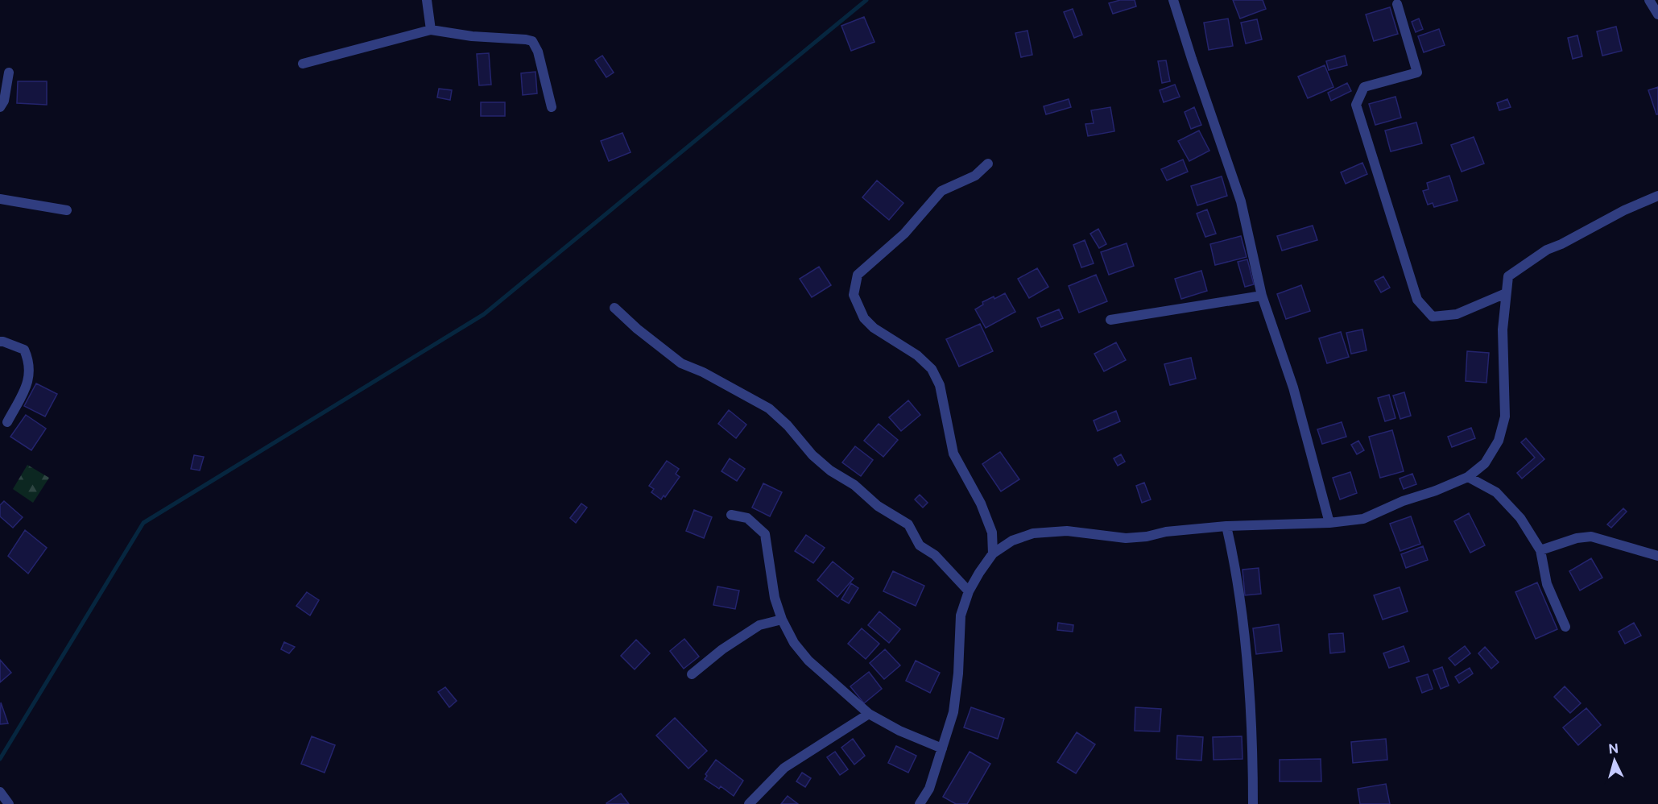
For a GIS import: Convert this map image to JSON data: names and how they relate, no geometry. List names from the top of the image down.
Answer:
{
  "north": "top"
}
